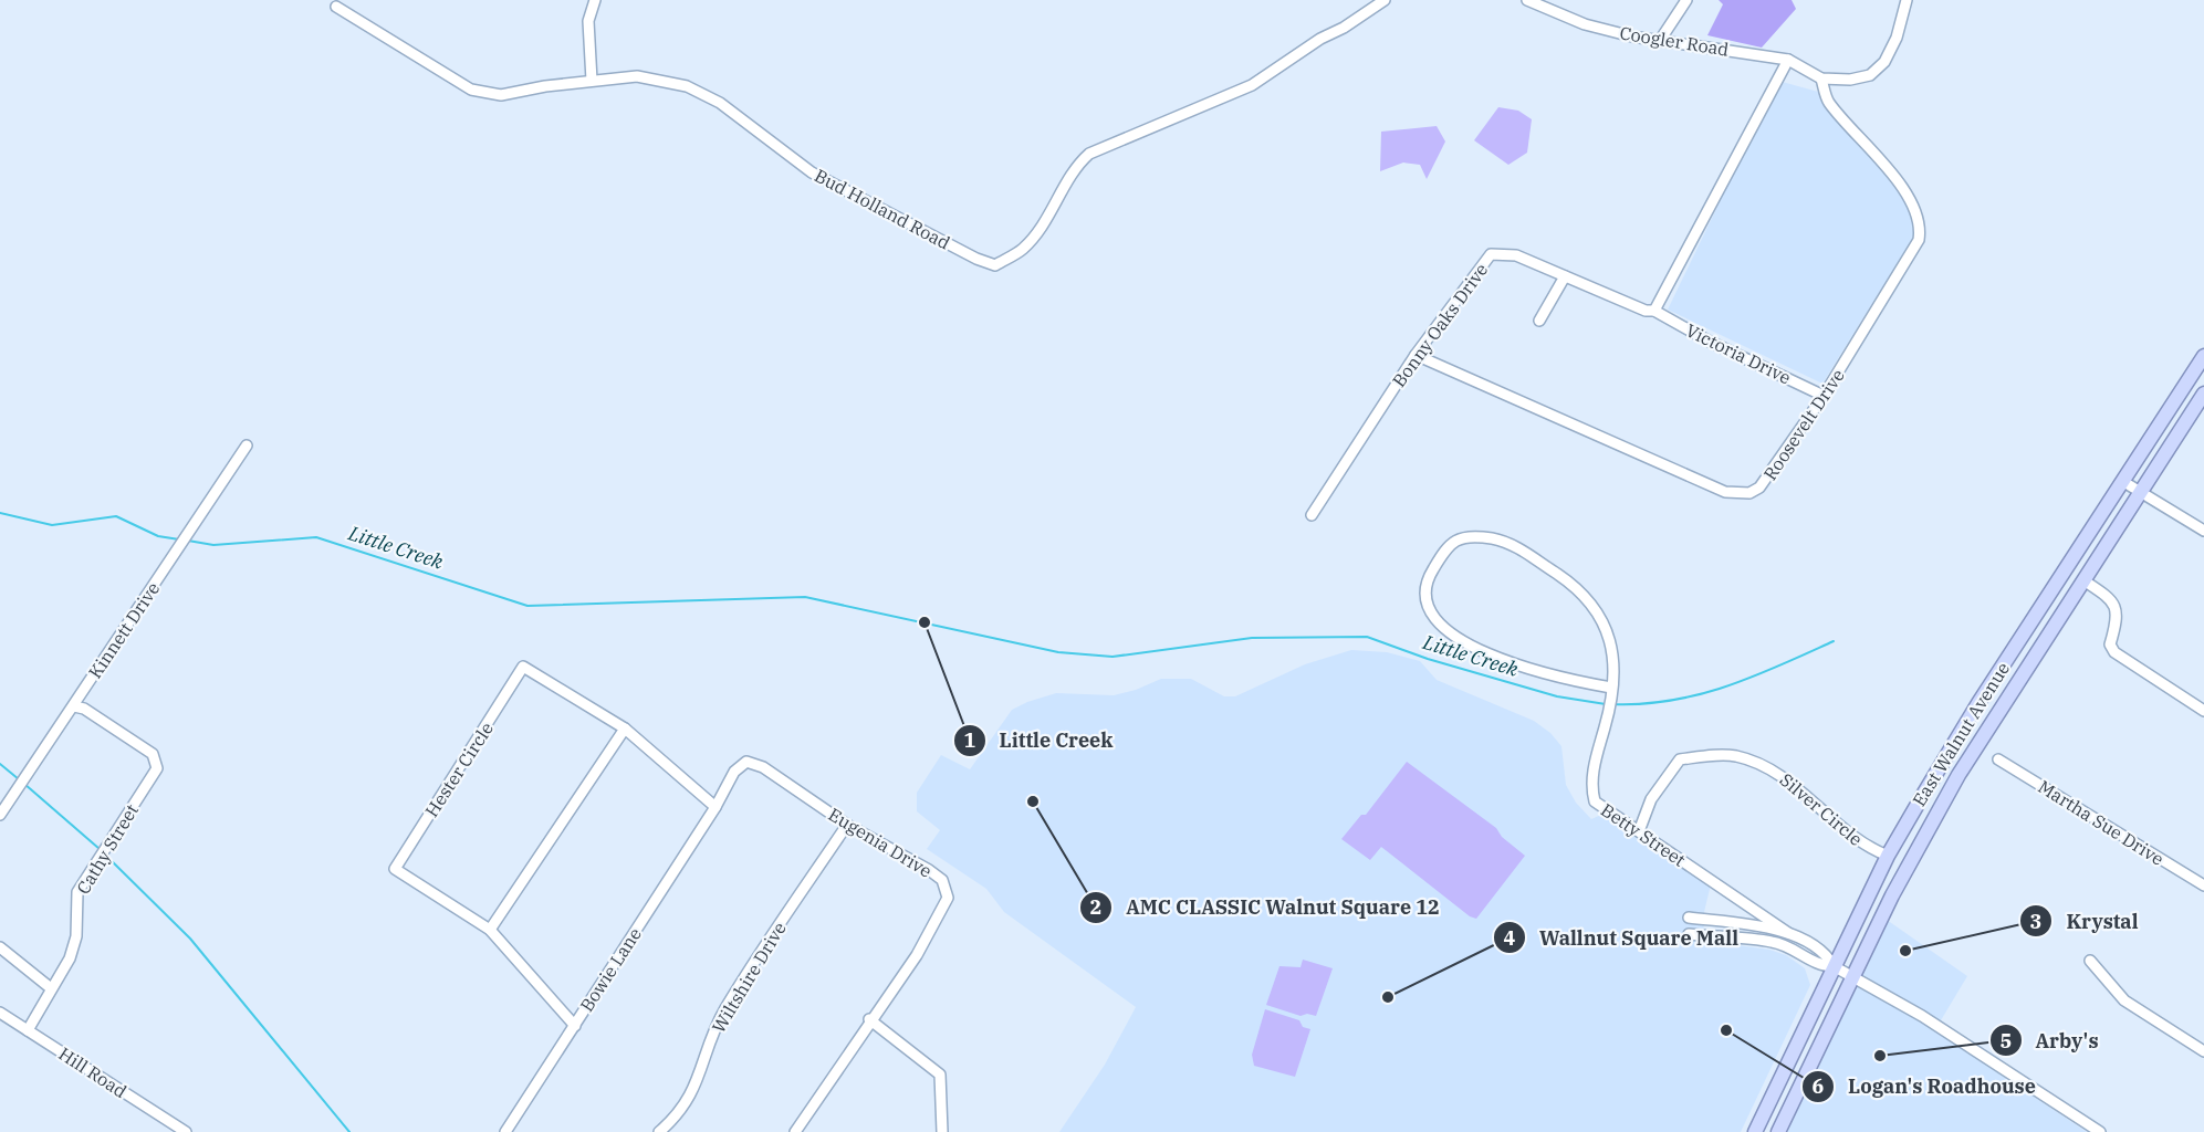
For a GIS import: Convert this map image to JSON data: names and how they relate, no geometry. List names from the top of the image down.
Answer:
{
  "streets": {
    "main road": ["East Walnut Avenue"],
    "street": [
      "Coogler Road",
      "Bud Holland Road",
      "Bonny Oaks Drive",
      "Victoria Drive",
      "Roosevelt Drive",
      "Kinnett Drive",
      "Hester Circle",
      "Silver Circle",
      "Martha Sue Drive",
      "Betty Street",
      "Eugenia Drive",
      "Cathy Street",
      "Bowie Lane",
      "Wiltshire Drive",
      "Hill Road"
    ]
  },
  "crossings": [
    ["Coogler Road", "Roosevelt Drive"],
    ["Bonny Oaks Drive", "Victoria Drive"],
    ["Bonny Oaks Drive", "Roosevelt Drive"],
    ["Victoria Drive", "Roosevelt Drive"],
    ["Kinnett Drive", "Cathy Street"],
    ["East Walnut Avenue", "Silver Circle"],
    ["East Walnut Avenue", "Betty Street"],
    ["Hester Circle", "Eugenia Drive"],
    ["Hester Circle", "Bowie Lane"],
    ["Silver Circle", "Betty Street"],
    ["Eugenia Drive", "Bowie Lane"],
    ["Eugenia Drive", "Wiltshire Drive"],
    ["Cathy Street", "Hill Road"]
  ],
  "water": ["Little Creek"],
  "places": [
    "Little Creek",
    "AMC CLASSIC Walnut Square 12",
    "Krystal",
    "Wallnut Square Mall",
    "Logan's Roadhouse",
    "Arby's"
  ]
}
